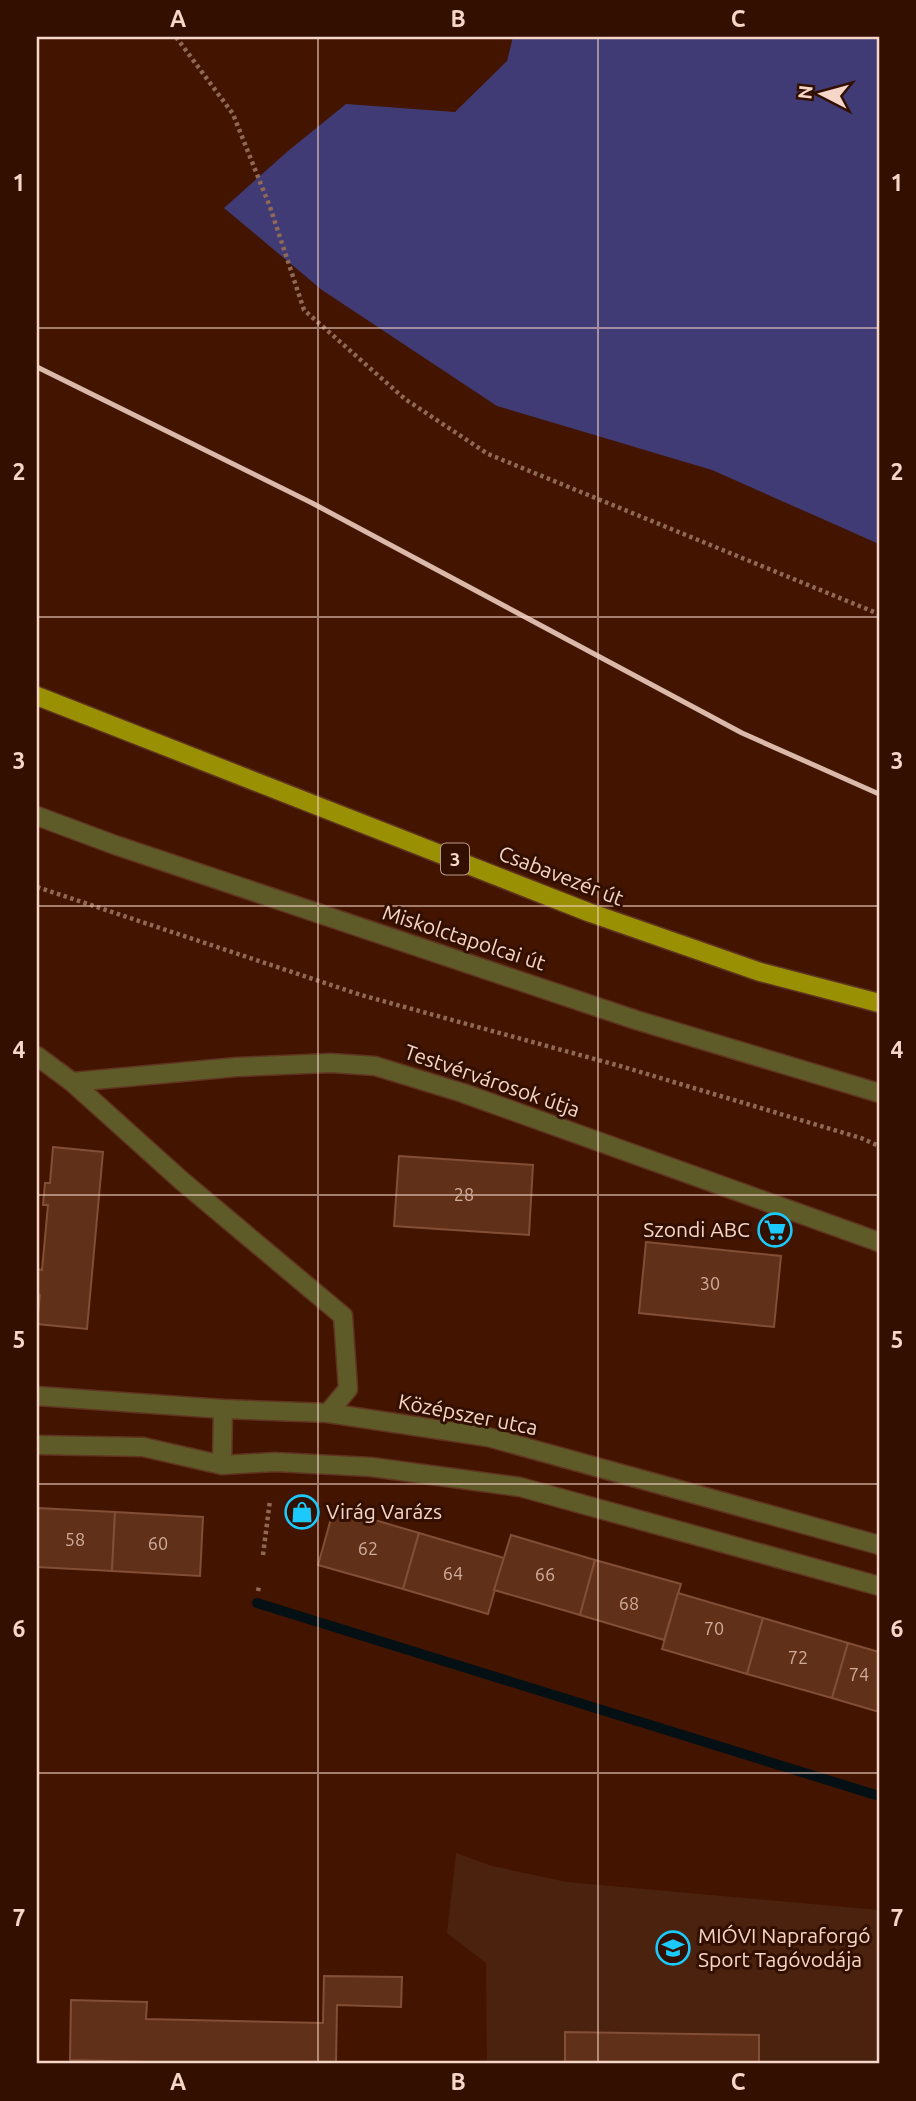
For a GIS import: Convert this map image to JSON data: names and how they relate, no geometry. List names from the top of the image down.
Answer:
{
  "streets": {
    "main road": ["3", "Csabavezér út"],
    "street": ["Miskolctapolcai út", "Testvérvárosok útja", "Középszer utca"]
  },
  "places": {
    "supermarket": ["Szondi ABC"],
    "shop": ["Virág Varázs"],
    "school or university": ["MIÓVI Napraforgó Sport Tagóvodája"]
  },
  "house_numbers": [
    "28",
    "30",
    "58",
    "60",
    "62",
    "64",
    "66",
    "68",
    "70",
    "72",
    "74"
  ],
  "north": "left",
  "grid": {
    "columns": ["A", "B", "C"],
    "rows": [
      "1",
      "2",
      "3",
      "4",
      "5",
      "6",
      "7"
    ]
  }
}
